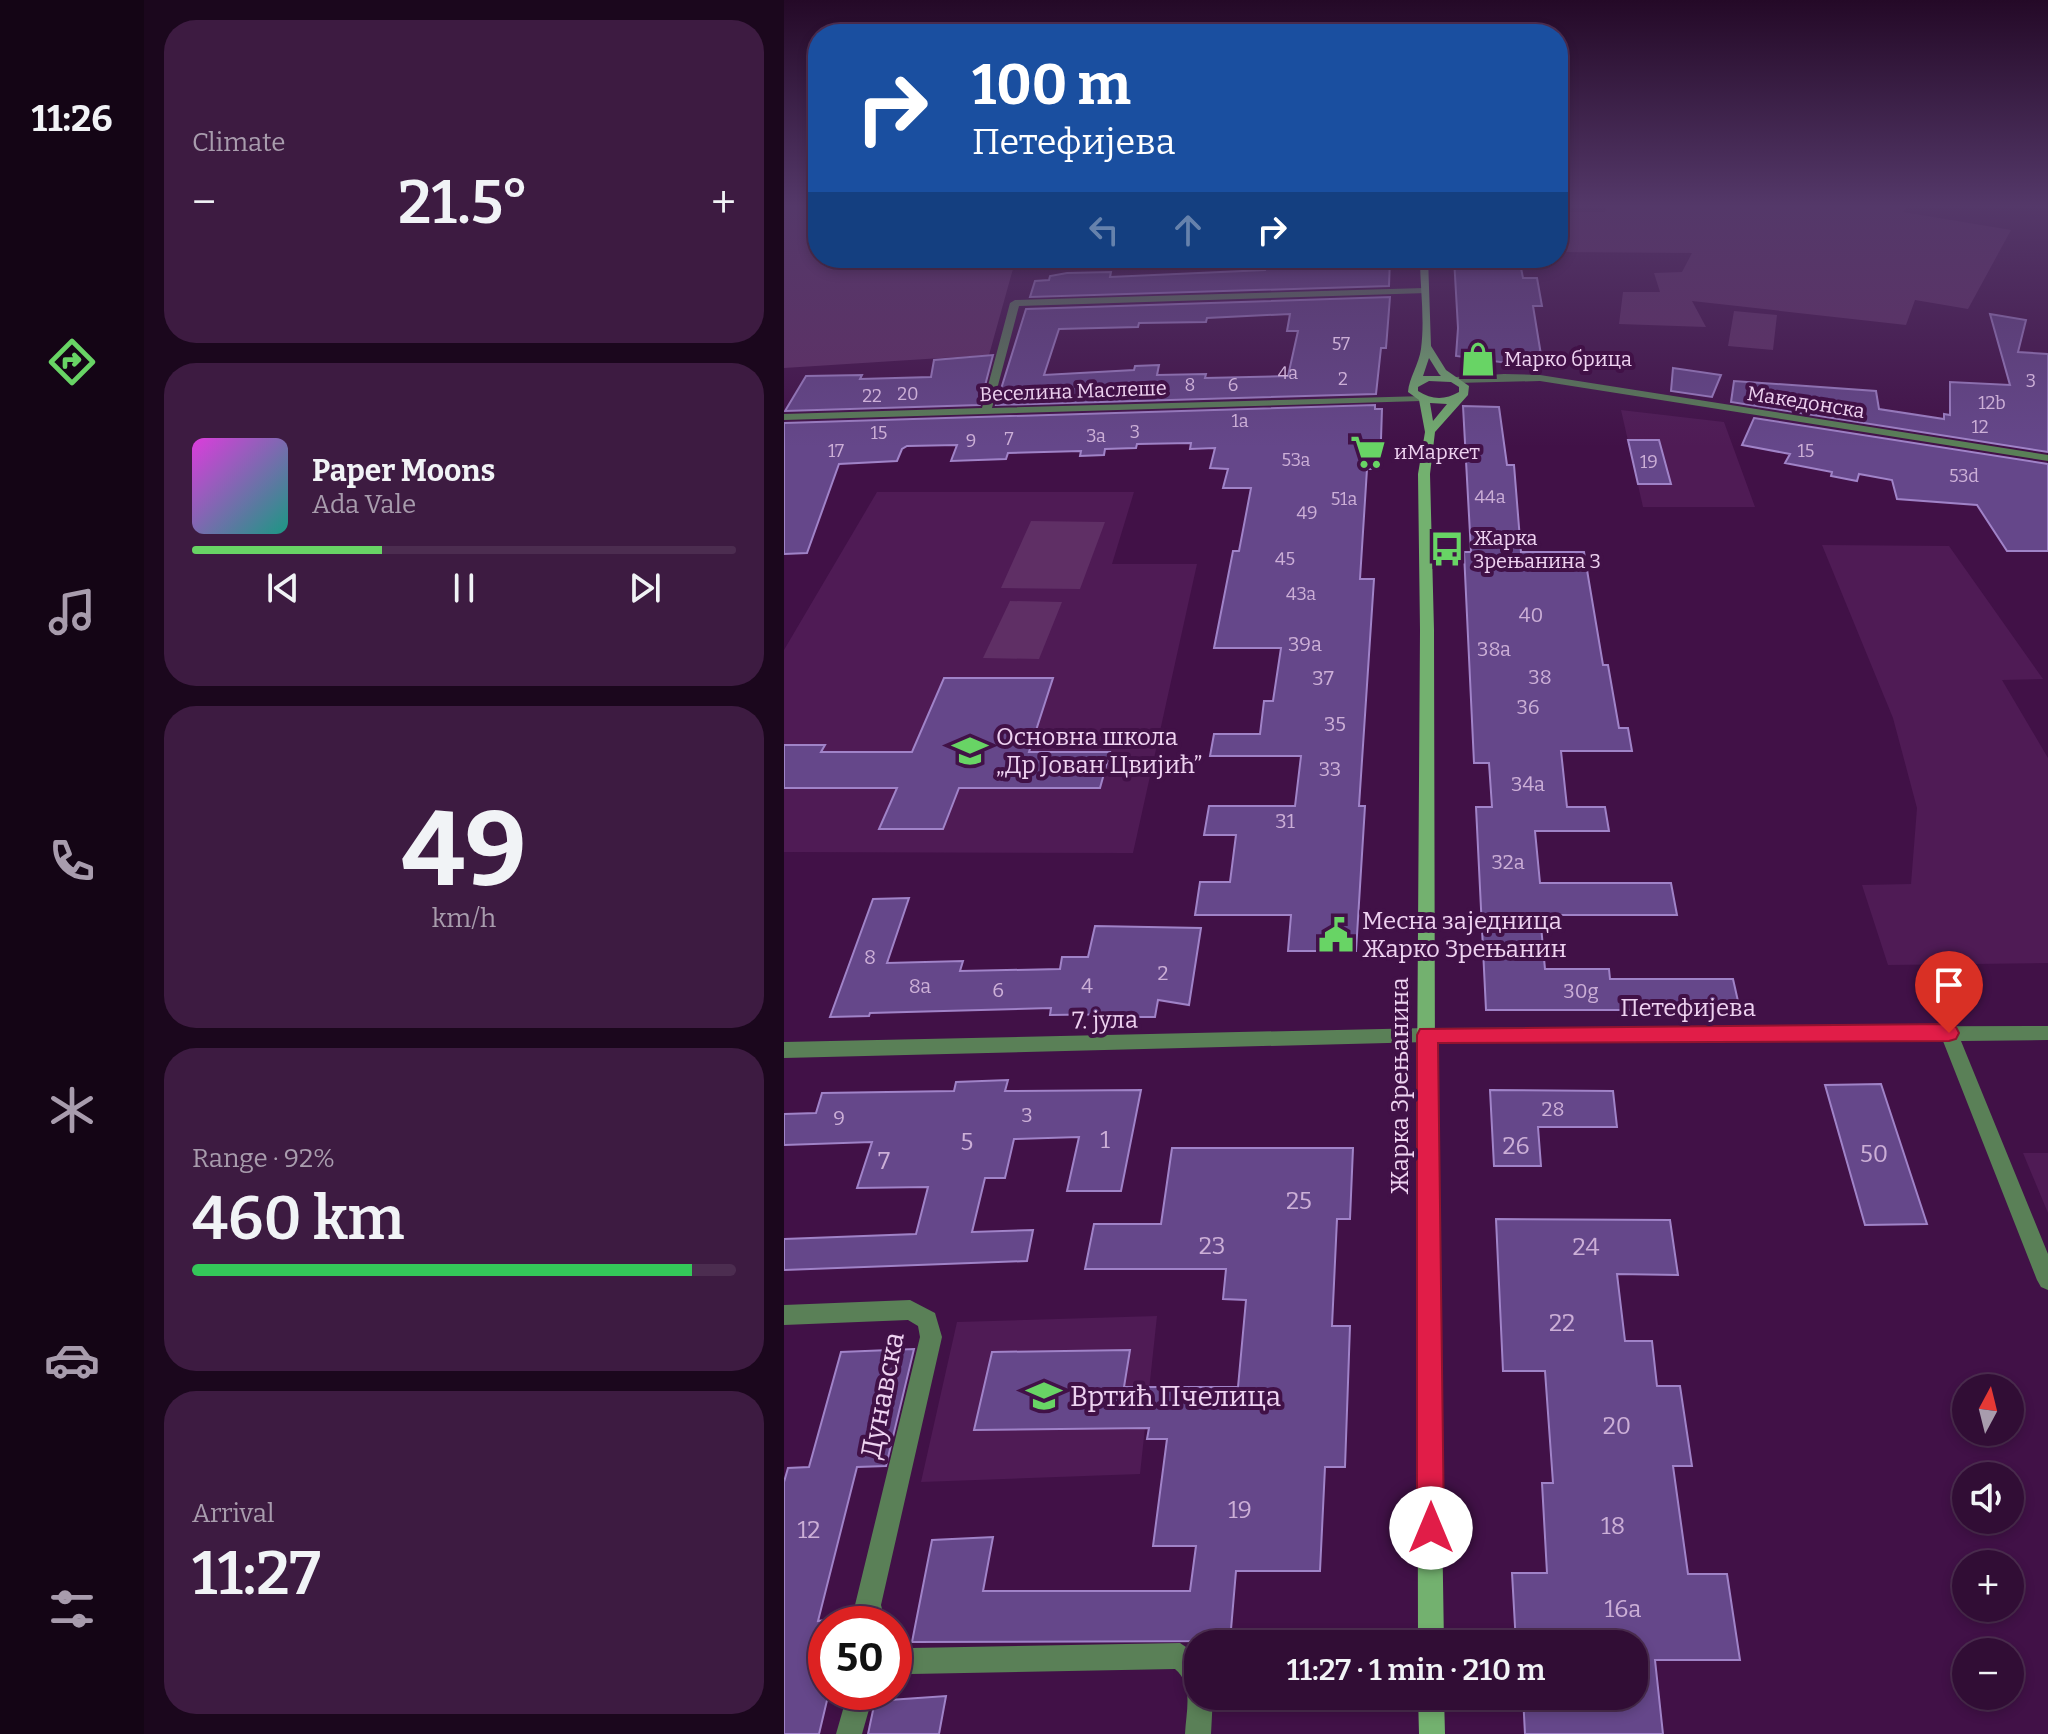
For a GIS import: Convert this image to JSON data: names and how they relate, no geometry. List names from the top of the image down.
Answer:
{
  "streets": {
    "main road": ["Жарка Зрењанина"],
    "street": [
      "Веселина Маслеше",
      "Македонска",
      "Петефијева",
      "7. јула",
      "Дунавска"
    ]
  },
  "crossings": [
    ["Веселина Маслеше", "Жарка Зрењанина"],
    ["Петефијева", "7. јула"],
    ["Петефијева", "Жарка Зрењанина"],
    ["7. јула", "Жарка Зрењанина"]
  ],
  "places": {
    "shop": ["Марко брица"],
    "supermarket": ["иМаркет"],
    "bus stop": ["Жарка Зрењанина 3"],
    "school or university": ["Основна школа „Др Јован Цвијић”", "Вртић Пчелица"],
    "public building": ["Месна заједница Жарко Зрењанин"]
  },
  "house_numbers": [
    "57",
    "4a",
    "2",
    "3",
    "8",
    "6",
    "20",
    "22",
    "12b",
    "1a",
    "12",
    "3",
    "15",
    "3a",
    "7",
    "9",
    "17",
    "15",
    "53a",
    "19",
    "53d",
    "44a",
    "51a",
    "49",
    "45",
    "43a",
    "40",
    "39a",
    "38a",
    "38",
    "37",
    "36",
    "35",
    "33",
    "34a",
    "31",
    "32a",
    "8",
    "2",
    "8a",
    "4",
    "6",
    "30g",
    "28",
    "3",
    "9",
    "1",
    "5",
    "26",
    "50",
    "7",
    "25",
    "23",
    "24",
    "22",
    "20",
    "19",
    "18",
    "12",
    "16a"
  ],
  "north": "top",
  "page": {
    "tabs": "11:26",
    "tile": [
      "Climate",
      ["49", "km/h"],
      ["Range · 92%", "460 km"],
      ["Arrival", "11:27"]
    ],
    "turn": ["100 m", "Петефијева"],
    "heat": ["−", "21.5°", "+"],
    "song": ["Paper Moons", "Ada Vale"],
    "map_buttons": ["+", "−"],
    "limit": "50",
    "trip": "11:27 · 1 min · 210 m"
  }
}
